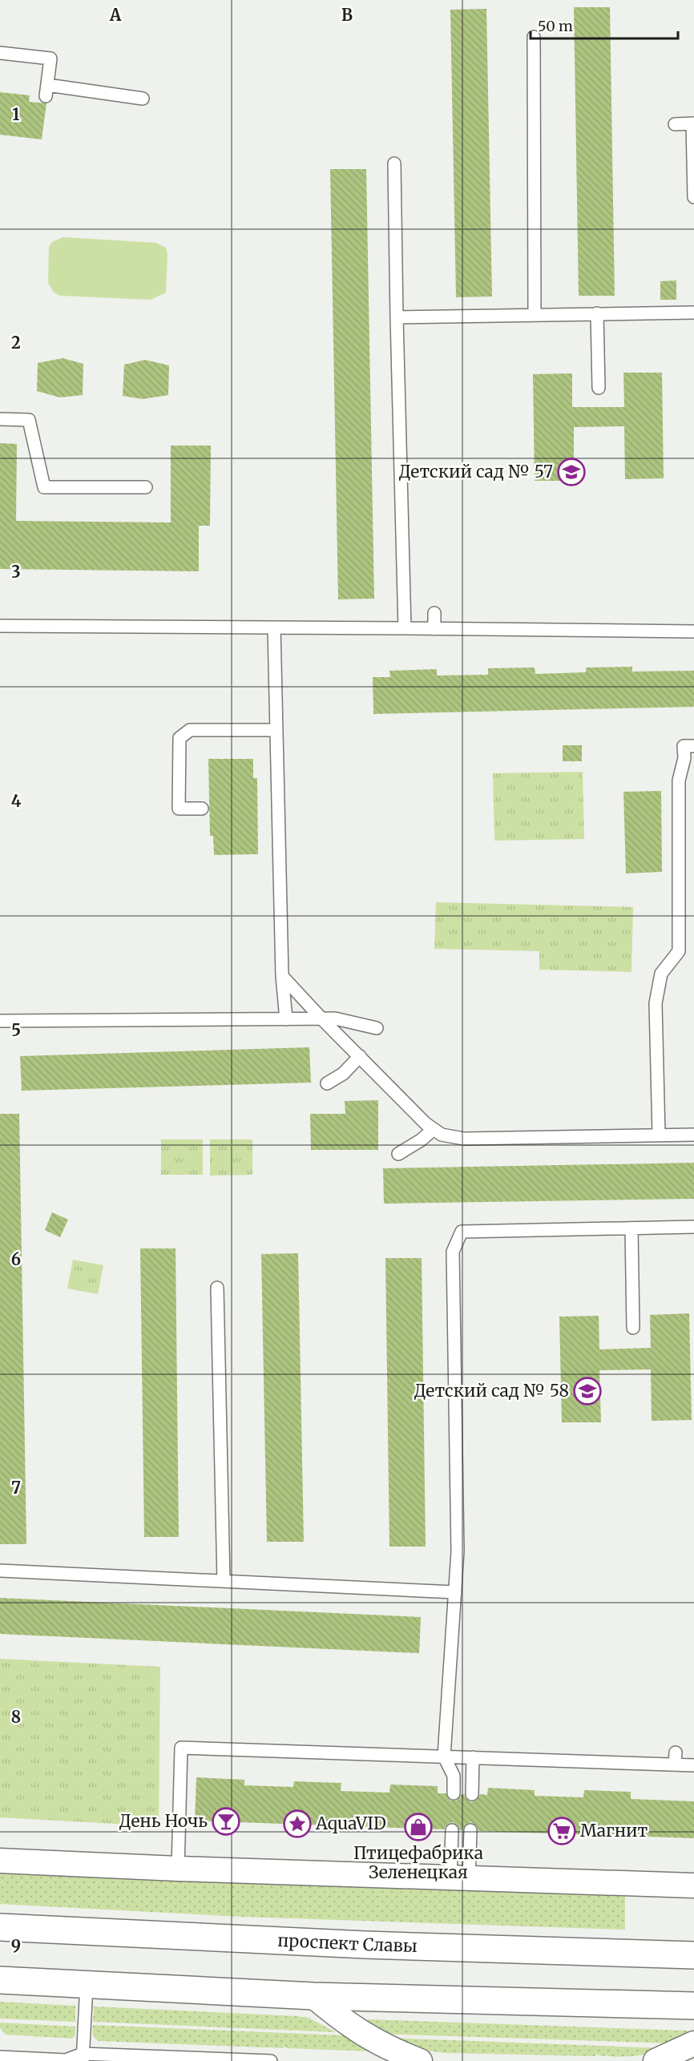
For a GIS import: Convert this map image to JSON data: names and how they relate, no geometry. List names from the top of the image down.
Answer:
{
  "streets": {
    "main road": ["проспект Славы"]
  },
  "places": {
    "school or university": ["Детский сад № 57", "Детский сад № 58"],
    "bar": ["День Ночь"],
    "place": ["AquaVID"],
    "shop": ["Птицефабрика Зеленецкая"],
    "supermarket": ["Магнит"]
  },
  "scale_bar": "50 m",
  "grid": {
    "columns": ["A", "B"],
    "rows": [
      "1",
      "2",
      "3",
      "4",
      "5",
      "6",
      "7",
      "8",
      "9"
    ]
  }
}
